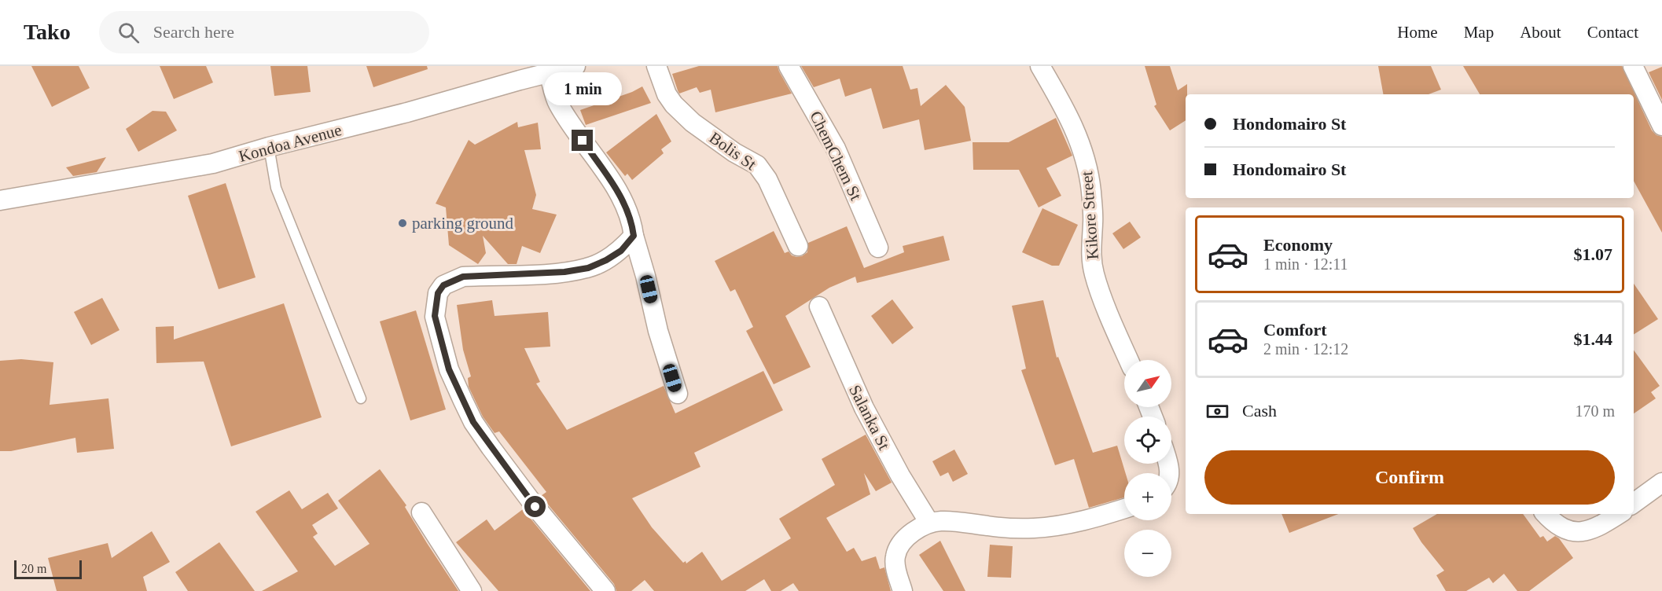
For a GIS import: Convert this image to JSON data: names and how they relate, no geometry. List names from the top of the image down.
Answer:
{
  "streets": {
    "street": [
      "Kondoa Avenue",
      "Bolis St",
      "ChemChem St",
      "Kikore Street",
      "Salanka St"
    ]
  },
  "places": ["parking ground"],
  "scale_bar": "20 m",
  "north": "top right",
  "page": {
    "header": "Tako",
    "search": "Search here",
    "nav": [
      "Home",
      "Map",
      "About",
      "Contact"
    ],
    "bubble": "1 min",
    "banner": ["Hondomairo St", "Hondomairo St"],
    "list": [
      {
        "name": "Economy",
        "note": "1 min · 12:11",
        "value": "$1.07"
      },
      {
        "name": "Comfort",
        "note": "2 min · 12:12",
        "value": "$1.44"
      }
    ],
    "map_buttons": ["+", "−"],
    "pay": ["Cash", "170 m"],
    "buttons": "Confirm",
    "scale": "20 m"
  }
}
